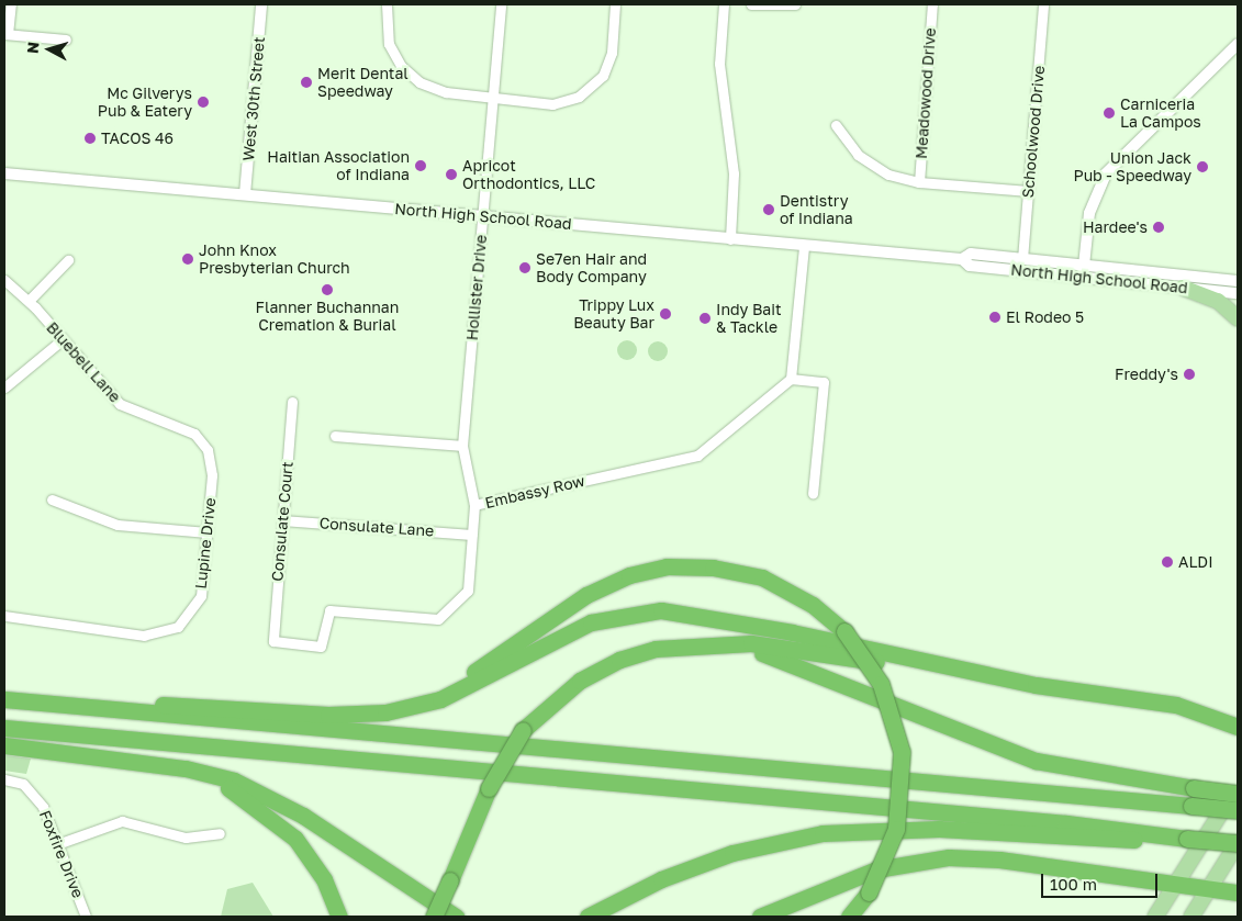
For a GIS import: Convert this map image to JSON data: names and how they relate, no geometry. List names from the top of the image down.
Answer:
{
  "streets": {
    "street": [
      "Meadowood Drive",
      "West 30th Street",
      "Schoolwood Drive",
      "North High School Road",
      "Hollister Drive",
      "Bluebell Lane",
      "Embassy Row",
      "Consulate Court",
      "Consulate Lane",
      "Lupine Drive",
      "Foxfire Drive"
    ]
  },
  "crossings": [
    ["West 30th Street", "North High School Road"],
    ["Schoolwood Drive", "North High School Road"],
    ["North High School Road", "Hollister Drive"],
    ["Hollister Drive", "Embassy Row"],
    ["Bluebell Lane", "Lupine Drive"],
    ["Embassy Row", "Consulate Court"],
    ["Embassy Row", "Consulate Lane"],
    ["Consulate Court", "Consulate Lane"]
  ],
  "places": [
    "Merit Dental Speedway",
    "Mc Gilverys Pub & Eatery",
    "Carniceria La Campos",
    "TACOS 46",
    "Haitian Association of Indiana",
    "Union Jack Pub - Speedway",
    "Apricot Orthodontics, LLC",
    "Dentistry of Indiana",
    "Hardee's",
    "John Knox Presbyterian Church",
    "Se7en Hair and Body Company",
    "Flanner Buchannan Cremation & Burial",
    "Trippy Lux Beauty Bar",
    "El Rodeo 5",
    "Indy Bait & Tackle",
    "Freddy's",
    "ALDI"
  ],
  "scale_bar": "100 m",
  "north": "left"
}
